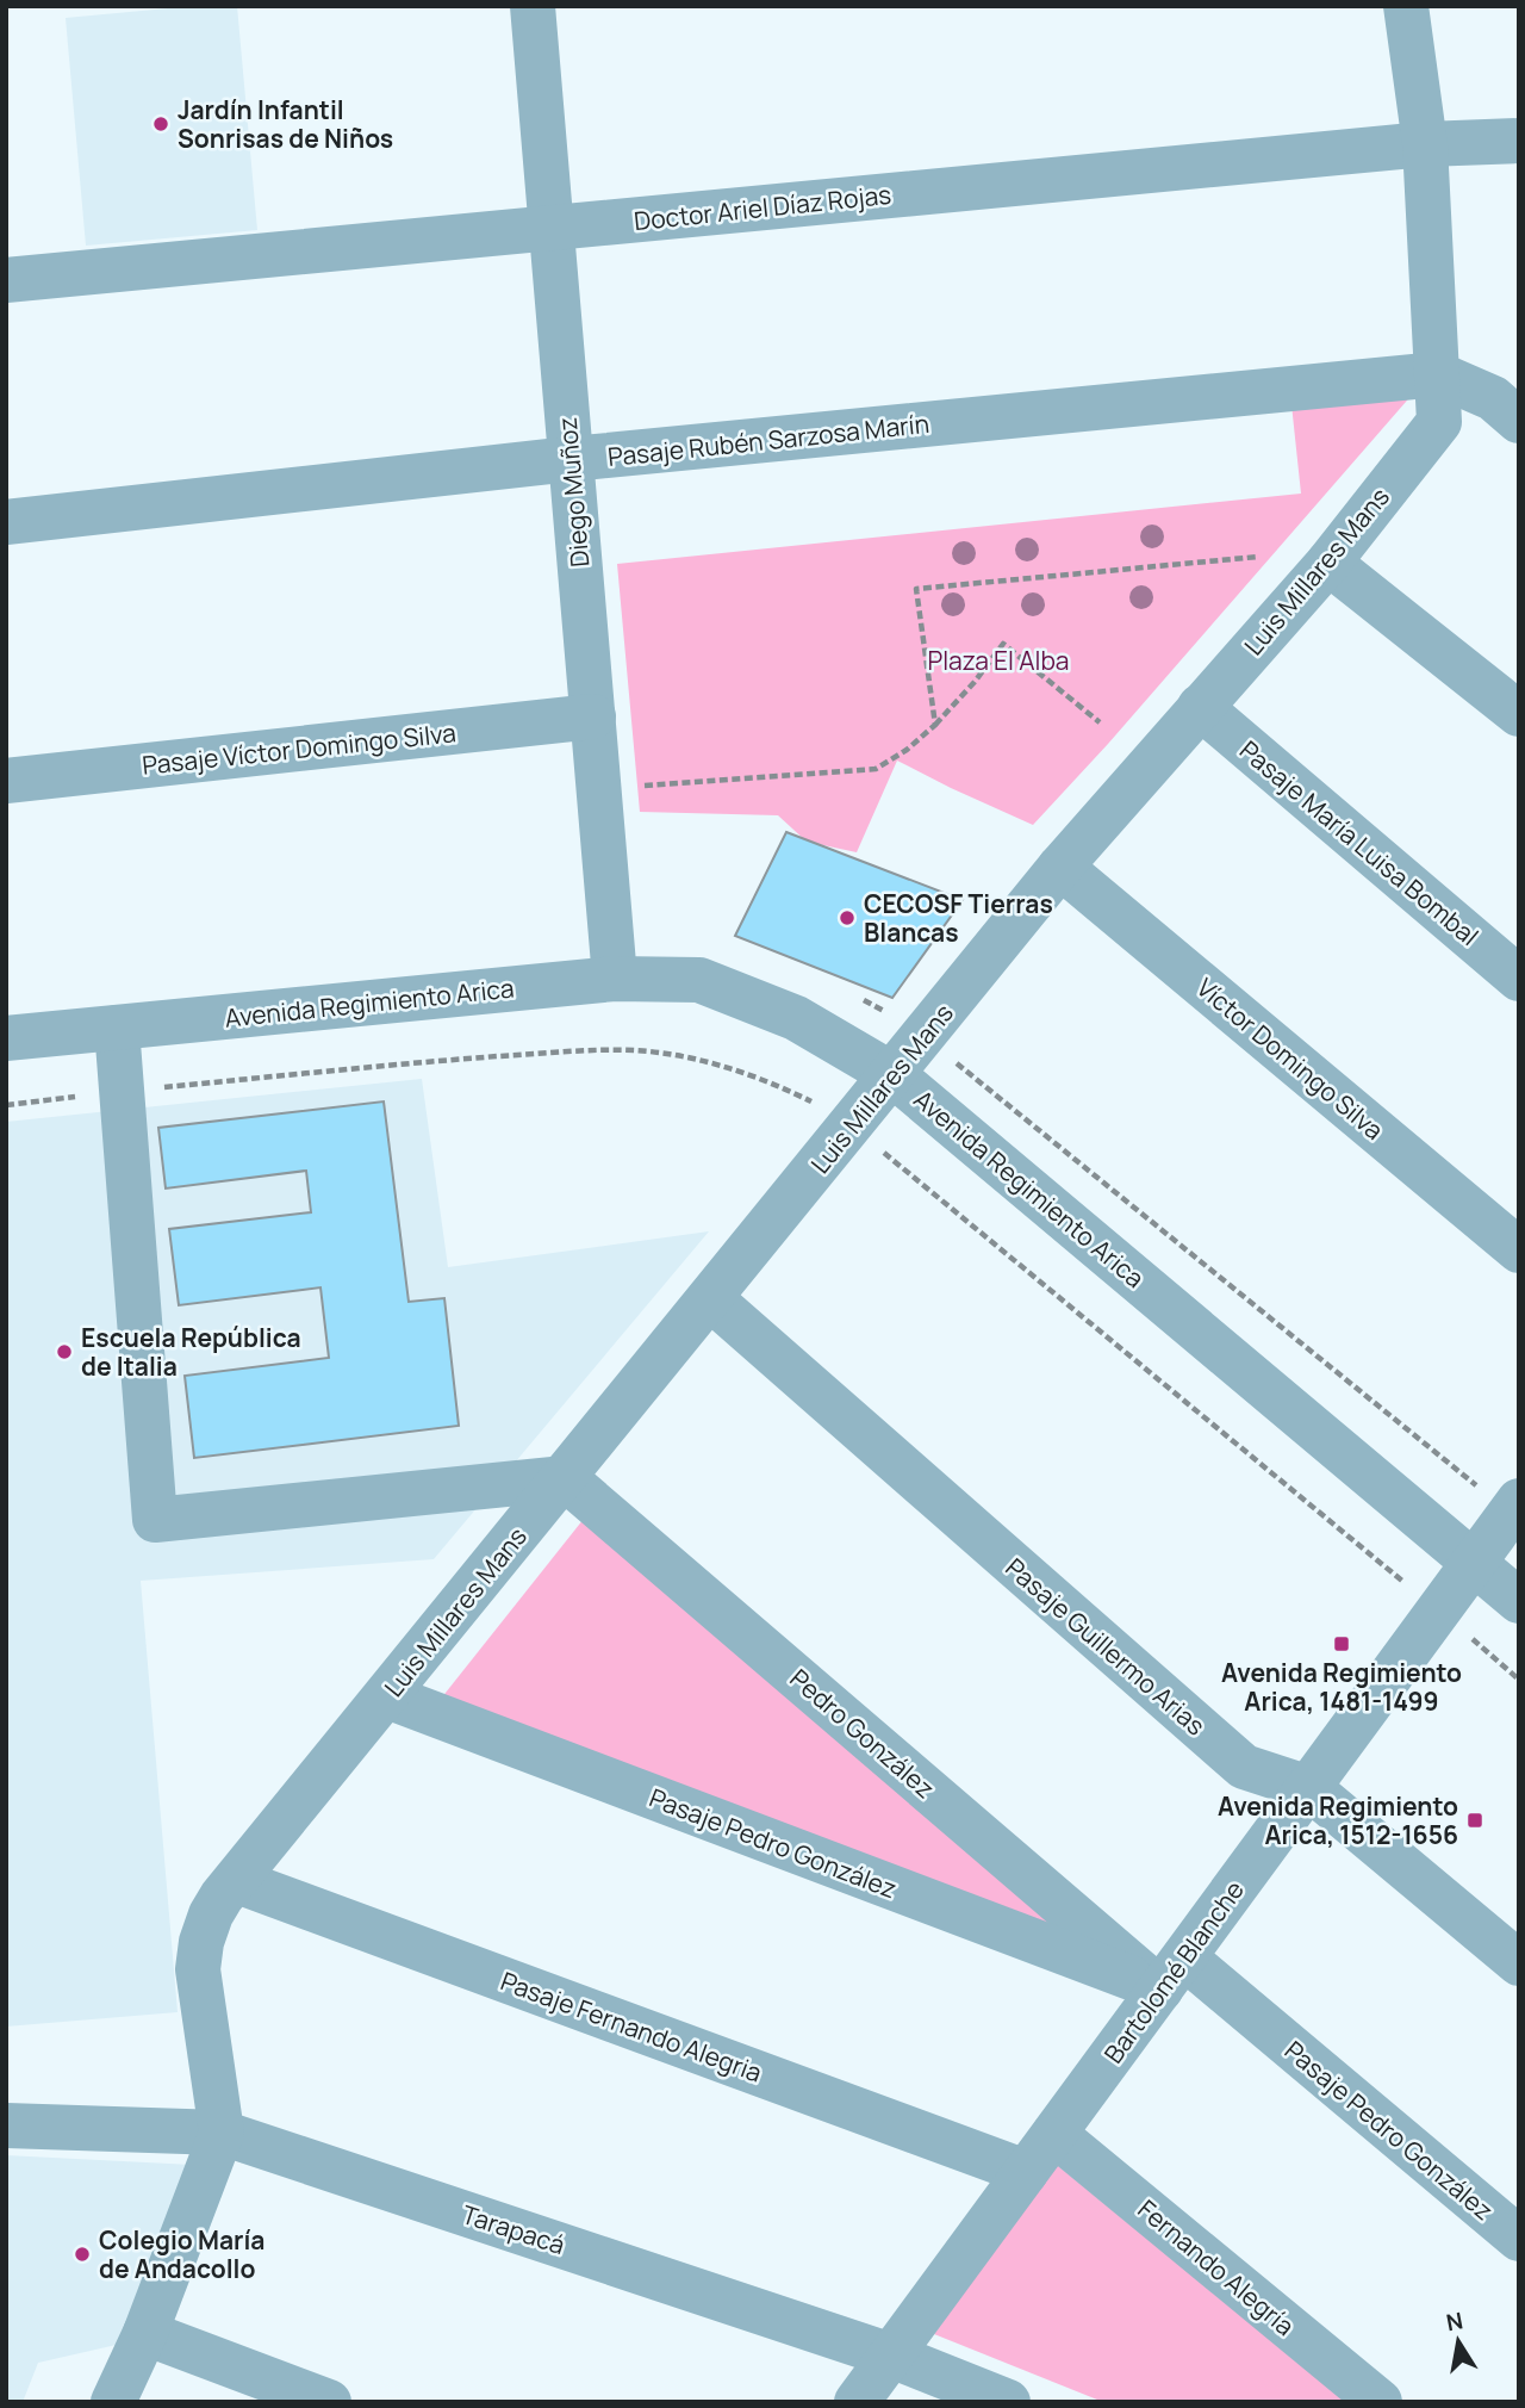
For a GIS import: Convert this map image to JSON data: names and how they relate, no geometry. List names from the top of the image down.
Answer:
{
  "streets": {
    "street": [
      "Doctor Ariel Díaz Rojas",
      "Pasaje Rubén Sarzosa Marín",
      "Diego Muñoz",
      "Luis Millares Mans",
      "Pasaje Víctor Domingo Silva",
      "Pasaje María Luisa Bombal",
      "Avenida Regimiento Arica",
      "Víctor Domingo Silva",
      "Pasaje Guillermo Arias",
      "Pedro González",
      "Pasaje Pedro González",
      "Bartolomé Blanche",
      "Pasaje Fernando Alegria",
      "Tarapacá",
      "Fernando Alegría"
    ]
  },
  "crossings": [
    ["Doctor Ariel Díaz Rojas", "Diego Muñoz"],
    ["Doctor Ariel Díaz Rojas", "Luis Millares Mans"],
    ["Pasaje Rubén Sarzosa Marín", "Diego Muñoz"],
    ["Pasaje Rubén Sarzosa Marín", "Luis Millares Mans"],
    ["Diego Muñoz", "Pasaje Víctor Domingo Silva"],
    ["Diego Muñoz", "Avenida Regimiento Arica"],
    ["Luis Millares Mans", "Pasaje María Luisa Bombal"],
    ["Luis Millares Mans", "Avenida Regimiento Arica"],
    ["Luis Millares Mans", "Víctor Domingo Silva"],
    ["Luis Millares Mans", "Pasaje Guillermo Arias"],
    ["Luis Millares Mans", "Pedro González"],
    ["Luis Millares Mans", "Pasaje Pedro González"],
    ["Luis Millares Mans", "Pasaje Fernando Alegria"],
    ["Luis Millares Mans", "Tarapacá"],
    ["Avenida Regimiento Arica", "Bartolomé Blanche"],
    ["Pasaje Guillermo Arias", "Bartolomé Blanche"],
    ["Pedro González", "Pasaje Pedro González"],
    ["Pedro González", "Bartolomé Blanche"],
    ["Pasaje Pedro González", "Bartolomé Blanche"],
    ["Bartolomé Blanche", "Pasaje Fernando Alegria"],
    ["Bartolomé Blanche", "Tarapacá"],
    ["Bartolomé Blanche", "Fernando Alegría"]
  ],
  "parks": ["Plaza El Alba"],
  "places": {
    "other": [
      "Jardín Infantil Sonrisas de Niños",
      "CECOSF Tierras Blancas",
      "Escuela República de Italia",
      "Colegio María de Andacollo"
    ],
    "transit": ["Avenida Regimiento Arica, 1481-1499", "Avenida Regimiento Arica, 1512-1656"]
  },
  "north": "top"
}
